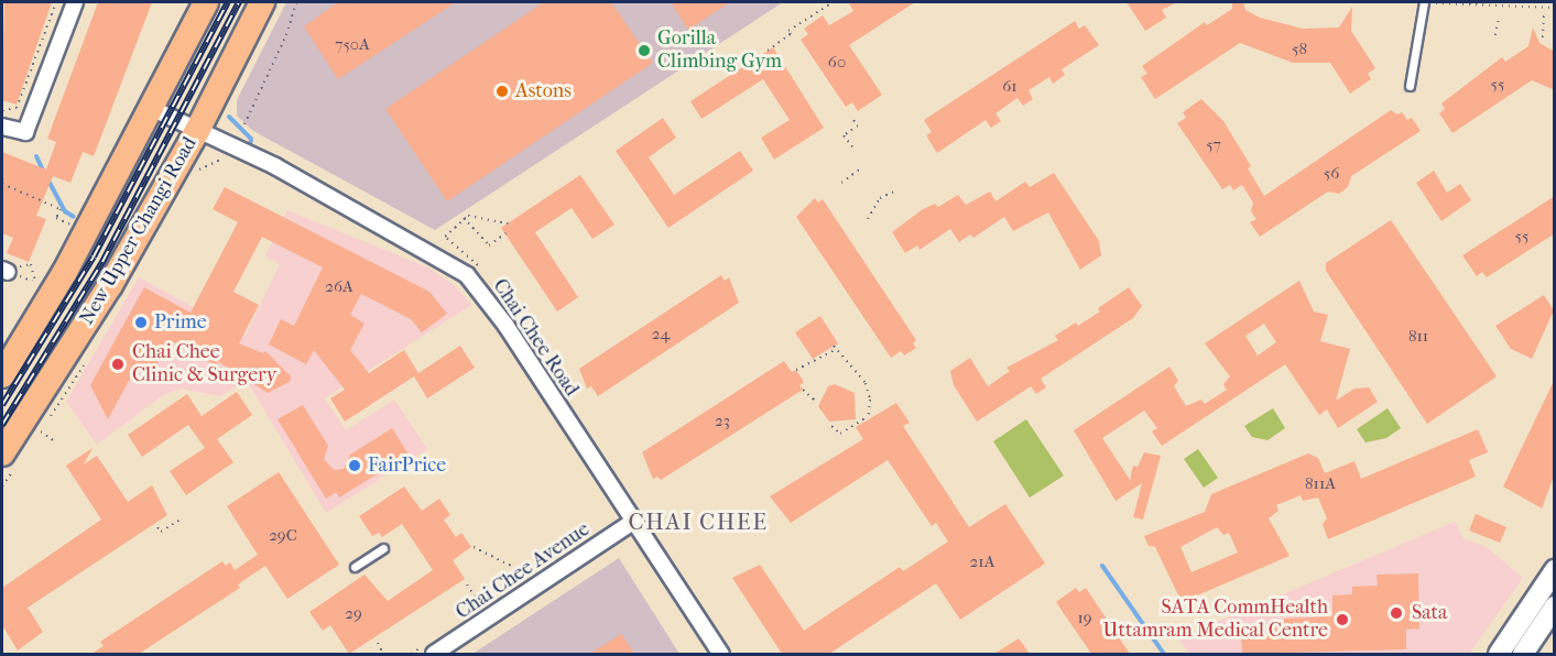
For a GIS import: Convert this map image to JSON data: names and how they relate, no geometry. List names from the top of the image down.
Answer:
{
  "streets": {
    "main road": ["New Upper Changi Road"],
    "street": ["Chai Chee Road", "Chai Chee Avenue"]
  },
  "crossings": [
    ["New Upper Changi Road", "Chai Chee Road"],
    ["Chai Chee Road", "Chai Chee Avenue"]
  ],
  "districts": ["CHAI CHEE"],
  "places": [
    "Gorilla Climbing Gym",
    "Astons",
    "Prime",
    "Chai Chee Clinic & Surgery",
    "FairPrice",
    "Sata",
    "SATA CommHealth Uttamram Medical Centre"
  ],
  "house_numbers": [
    "750A",
    "58",
    "60",
    "55",
    "61",
    "57",
    "56",
    "55",
    "26A",
    "24",
    "811",
    "23",
    "811A",
    "29C",
    "21A",
    "29",
    "19"
  ]
}
